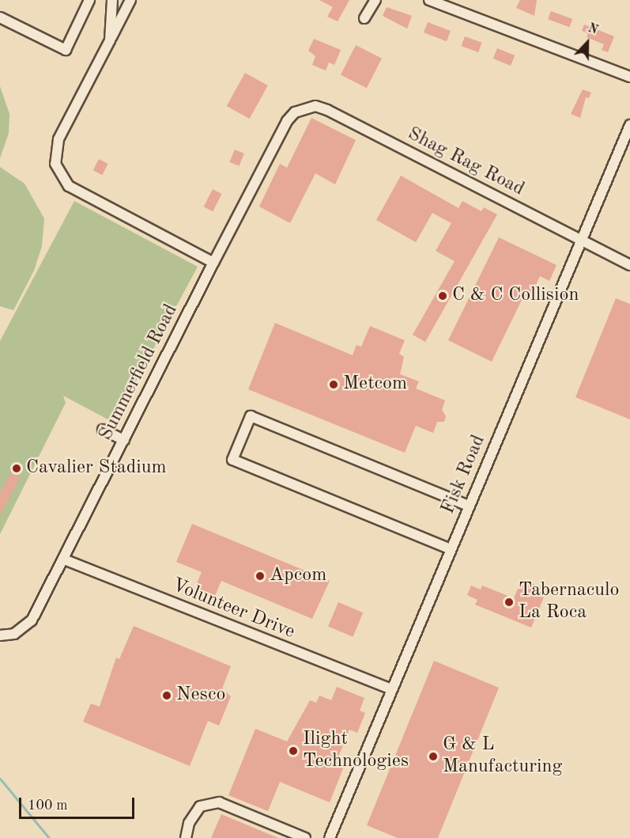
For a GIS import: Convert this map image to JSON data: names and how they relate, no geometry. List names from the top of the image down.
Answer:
{
  "streets": {
    "street": [
      "Shag Rag Road",
      "Summerfield Road",
      "Fisk Road",
      "Volunteer Drive"
    ]
  },
  "crossings": [
    ["Shag Rag Road", "Summerfield Road"],
    ["Shag Rag Road", "Fisk Road"],
    ["Summerfield Road", "Volunteer Drive"],
    ["Fisk Road", "Volunteer Drive"]
  ],
  "places": [
    "C & C Collision",
    "Metcom",
    "Cavalier Stadium",
    "Apcom",
    "Tabernaculo La Roca",
    "Nesco",
    "Ilight Technologies",
    "G & L Manufacturing"
  ],
  "scale_bar": "100 m",
  "north": "top"
}
